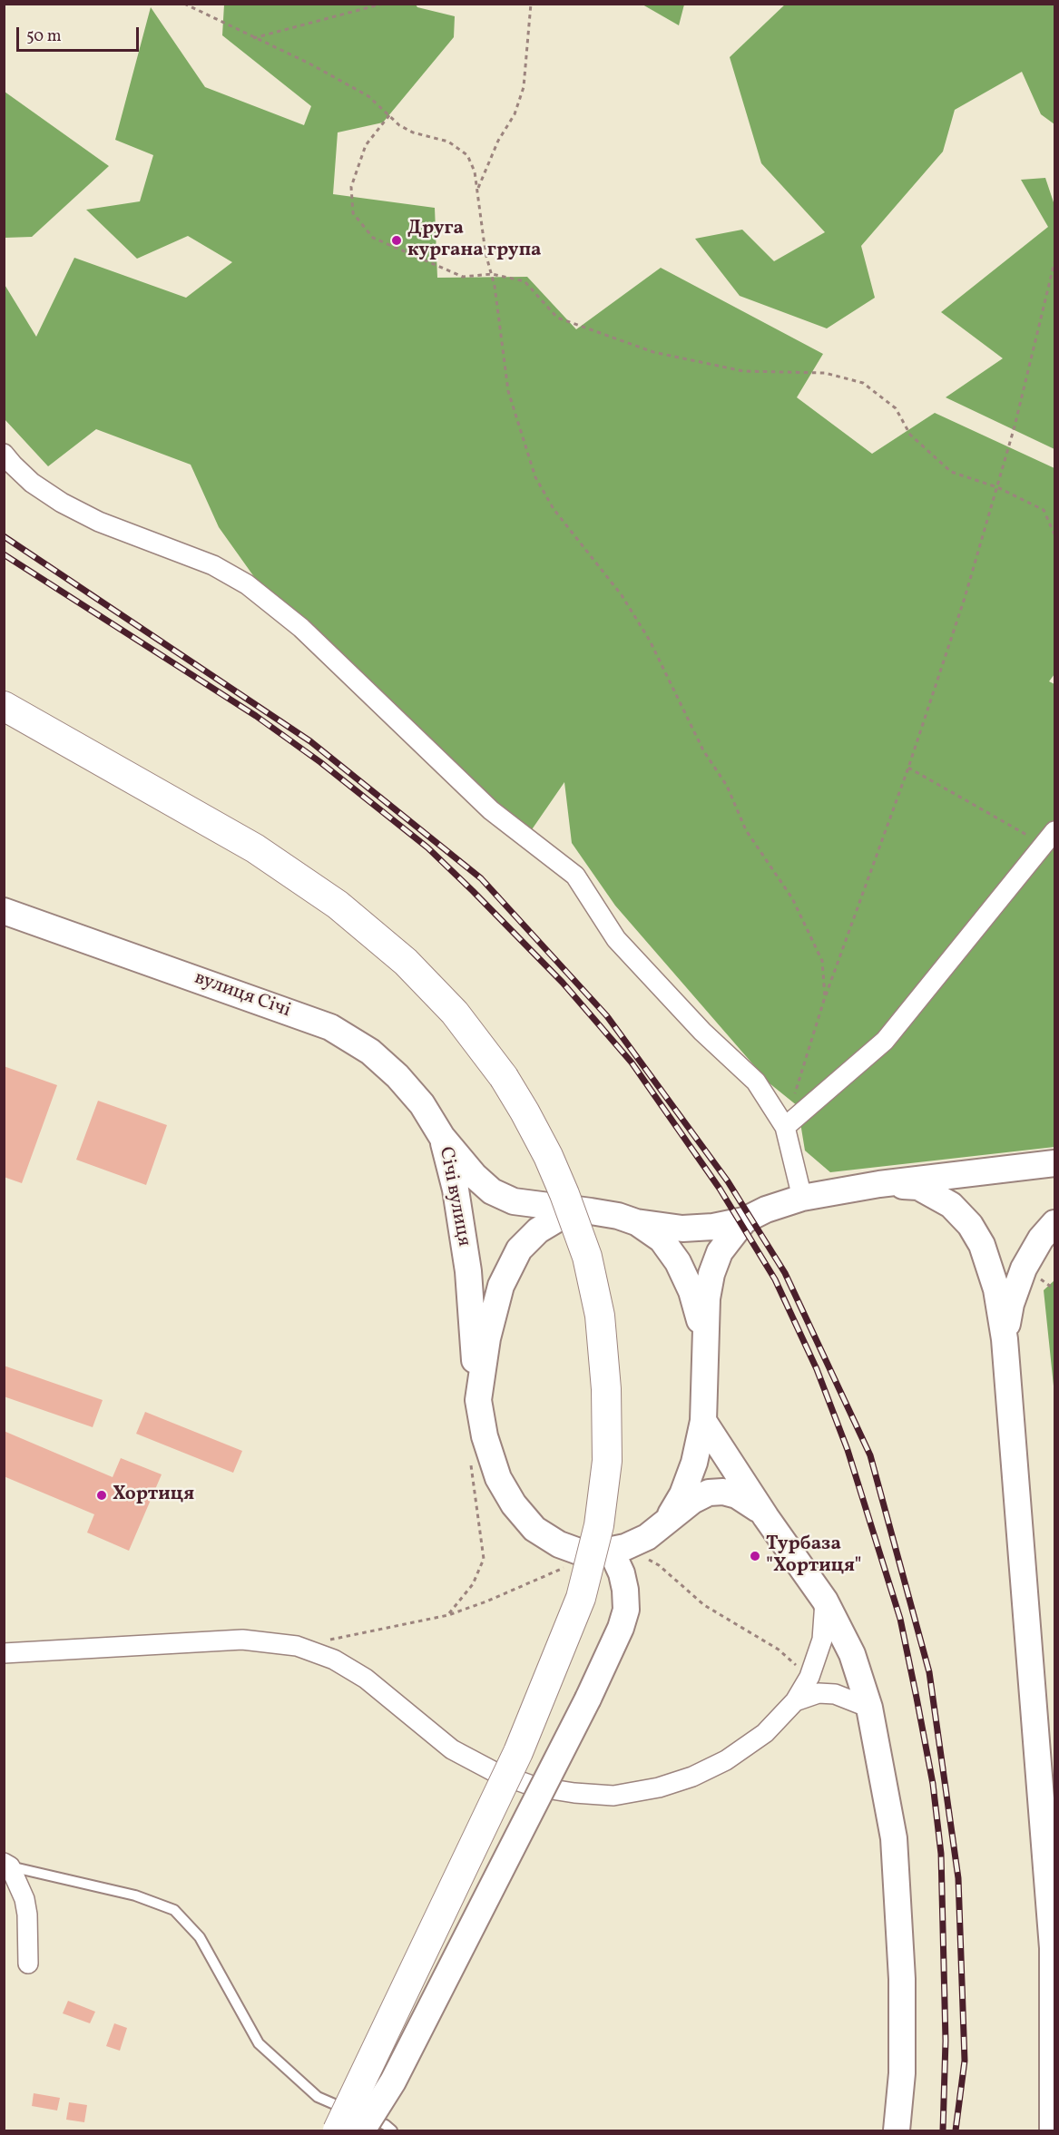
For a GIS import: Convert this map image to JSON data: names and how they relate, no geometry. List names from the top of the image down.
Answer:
{
  "streets": {
    "main road": ["вулиця Січі", "Січі вулиця"]
  },
  "crossings": [
    ["вулиця Січі", "Січі вулиця"]
  ],
  "places": ["Друга кургана група", "Хортиця", "Турбаза \"Хортиця\""],
  "scale_bar": "50 m"
}
